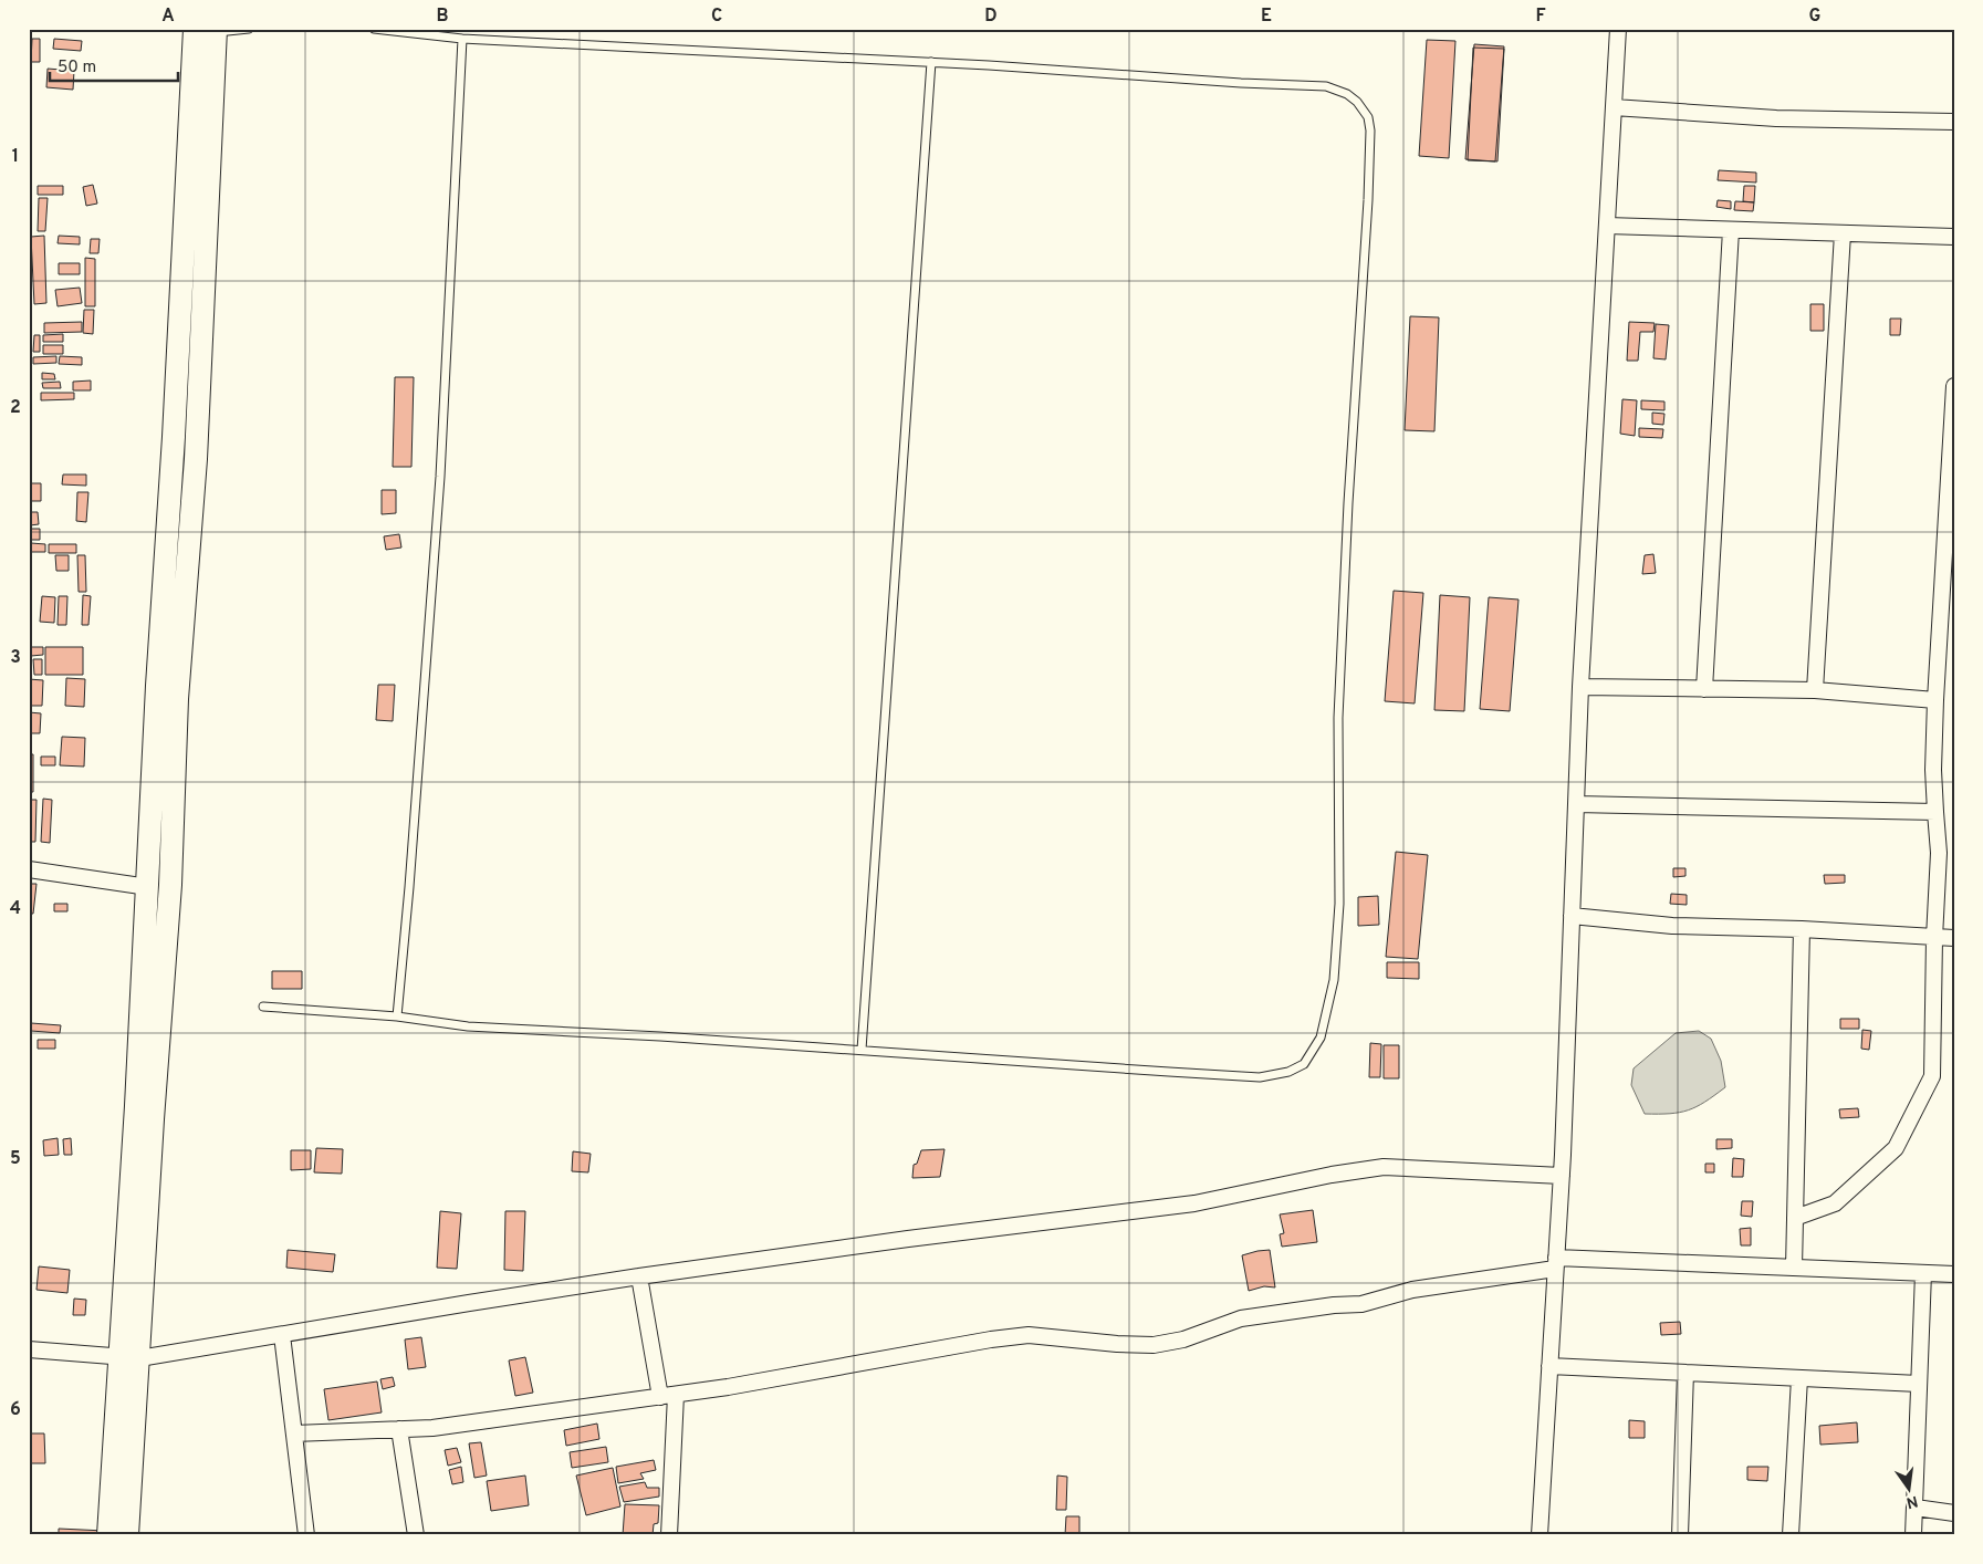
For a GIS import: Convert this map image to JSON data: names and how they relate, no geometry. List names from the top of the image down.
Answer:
{
  "scale_bar": "50 m",
  "north": "bottom",
  "grid": {
    "columns": [
      "A",
      "B",
      "C",
      "D",
      "E",
      "F",
      "G"
    ],
    "rows": [
      "1",
      "2",
      "3",
      "4",
      "5",
      "6"
    ]
  }
}
